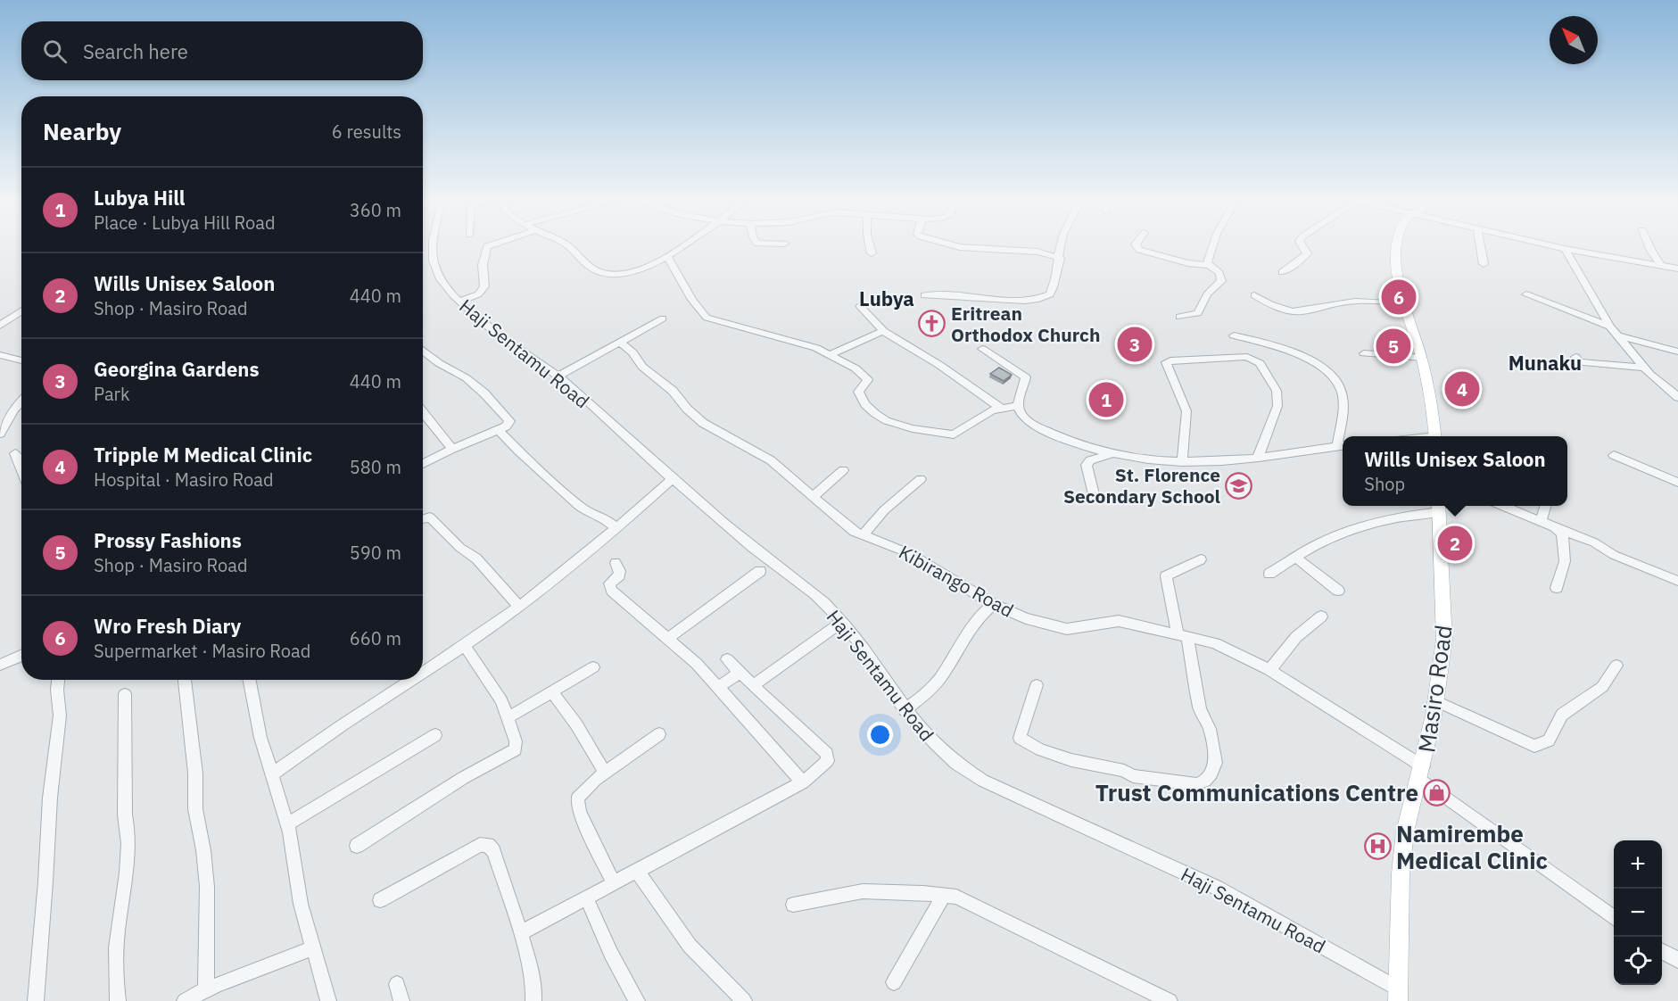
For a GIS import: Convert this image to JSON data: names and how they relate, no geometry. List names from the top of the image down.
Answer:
{
  "streets": {
    "main road": ["Masiro Road"],
    "street": ["Haji Sentamu Road", "Kibirango Road"]
  },
  "crossings": [
    ["Haji Sentamu Road", "Masiro Road"],
    ["Kibirango Road", "Masiro Road"]
  ],
  "districts": ["Lubya", "Munaku"],
  "places": {
    "church": ["Eritrean Orthodox Church"],
    "school or university": ["St. Florence Secondary School"],
    "shop": ["Trust Communications Centre"],
    "hospital": ["Namirembe Medical Clinic"]
  },
  "north": "top left",
  "page": {
    "search": "Search here",
    "heading": ["Nearby", "6 results"],
    "list": [
      {
        "mark": "1",
        "name": "Lubya Hill",
        "note": "Place · Lubya Hill Road",
        "value": "360 m"
      },
      {
        "mark": "2",
        "name": "Wills Unisex Saloon",
        "note": "Shop · Masiro Road",
        "value": "440 m"
      },
      {
        "mark": "3",
        "name": "Georgina Gardens",
        "note": "Park",
        "value": "440 m"
      },
      {
        "mark": "4",
        "name": "Tripple M Medical Clinic",
        "note": "Hospital · Masiro Road",
        "value": "580 m"
      },
      {
        "mark": "5",
        "name": "Prossy Fashions",
        "note": "Shop · Masiro Road",
        "value": "590 m"
      },
      {
        "mark": "6",
        "name": "Wro Fresh Diary",
        "note": "Supermarket · Masiro Road",
        "value": "660 m"
      }
    ],
    "pins": [
      "6",
      "3",
      "5",
      "4",
      "1",
      "2"
    ],
    "popup": ["Wills Unisex Saloon", "Shop"],
    "map_buttons": ["+", "−"]
  }
}
